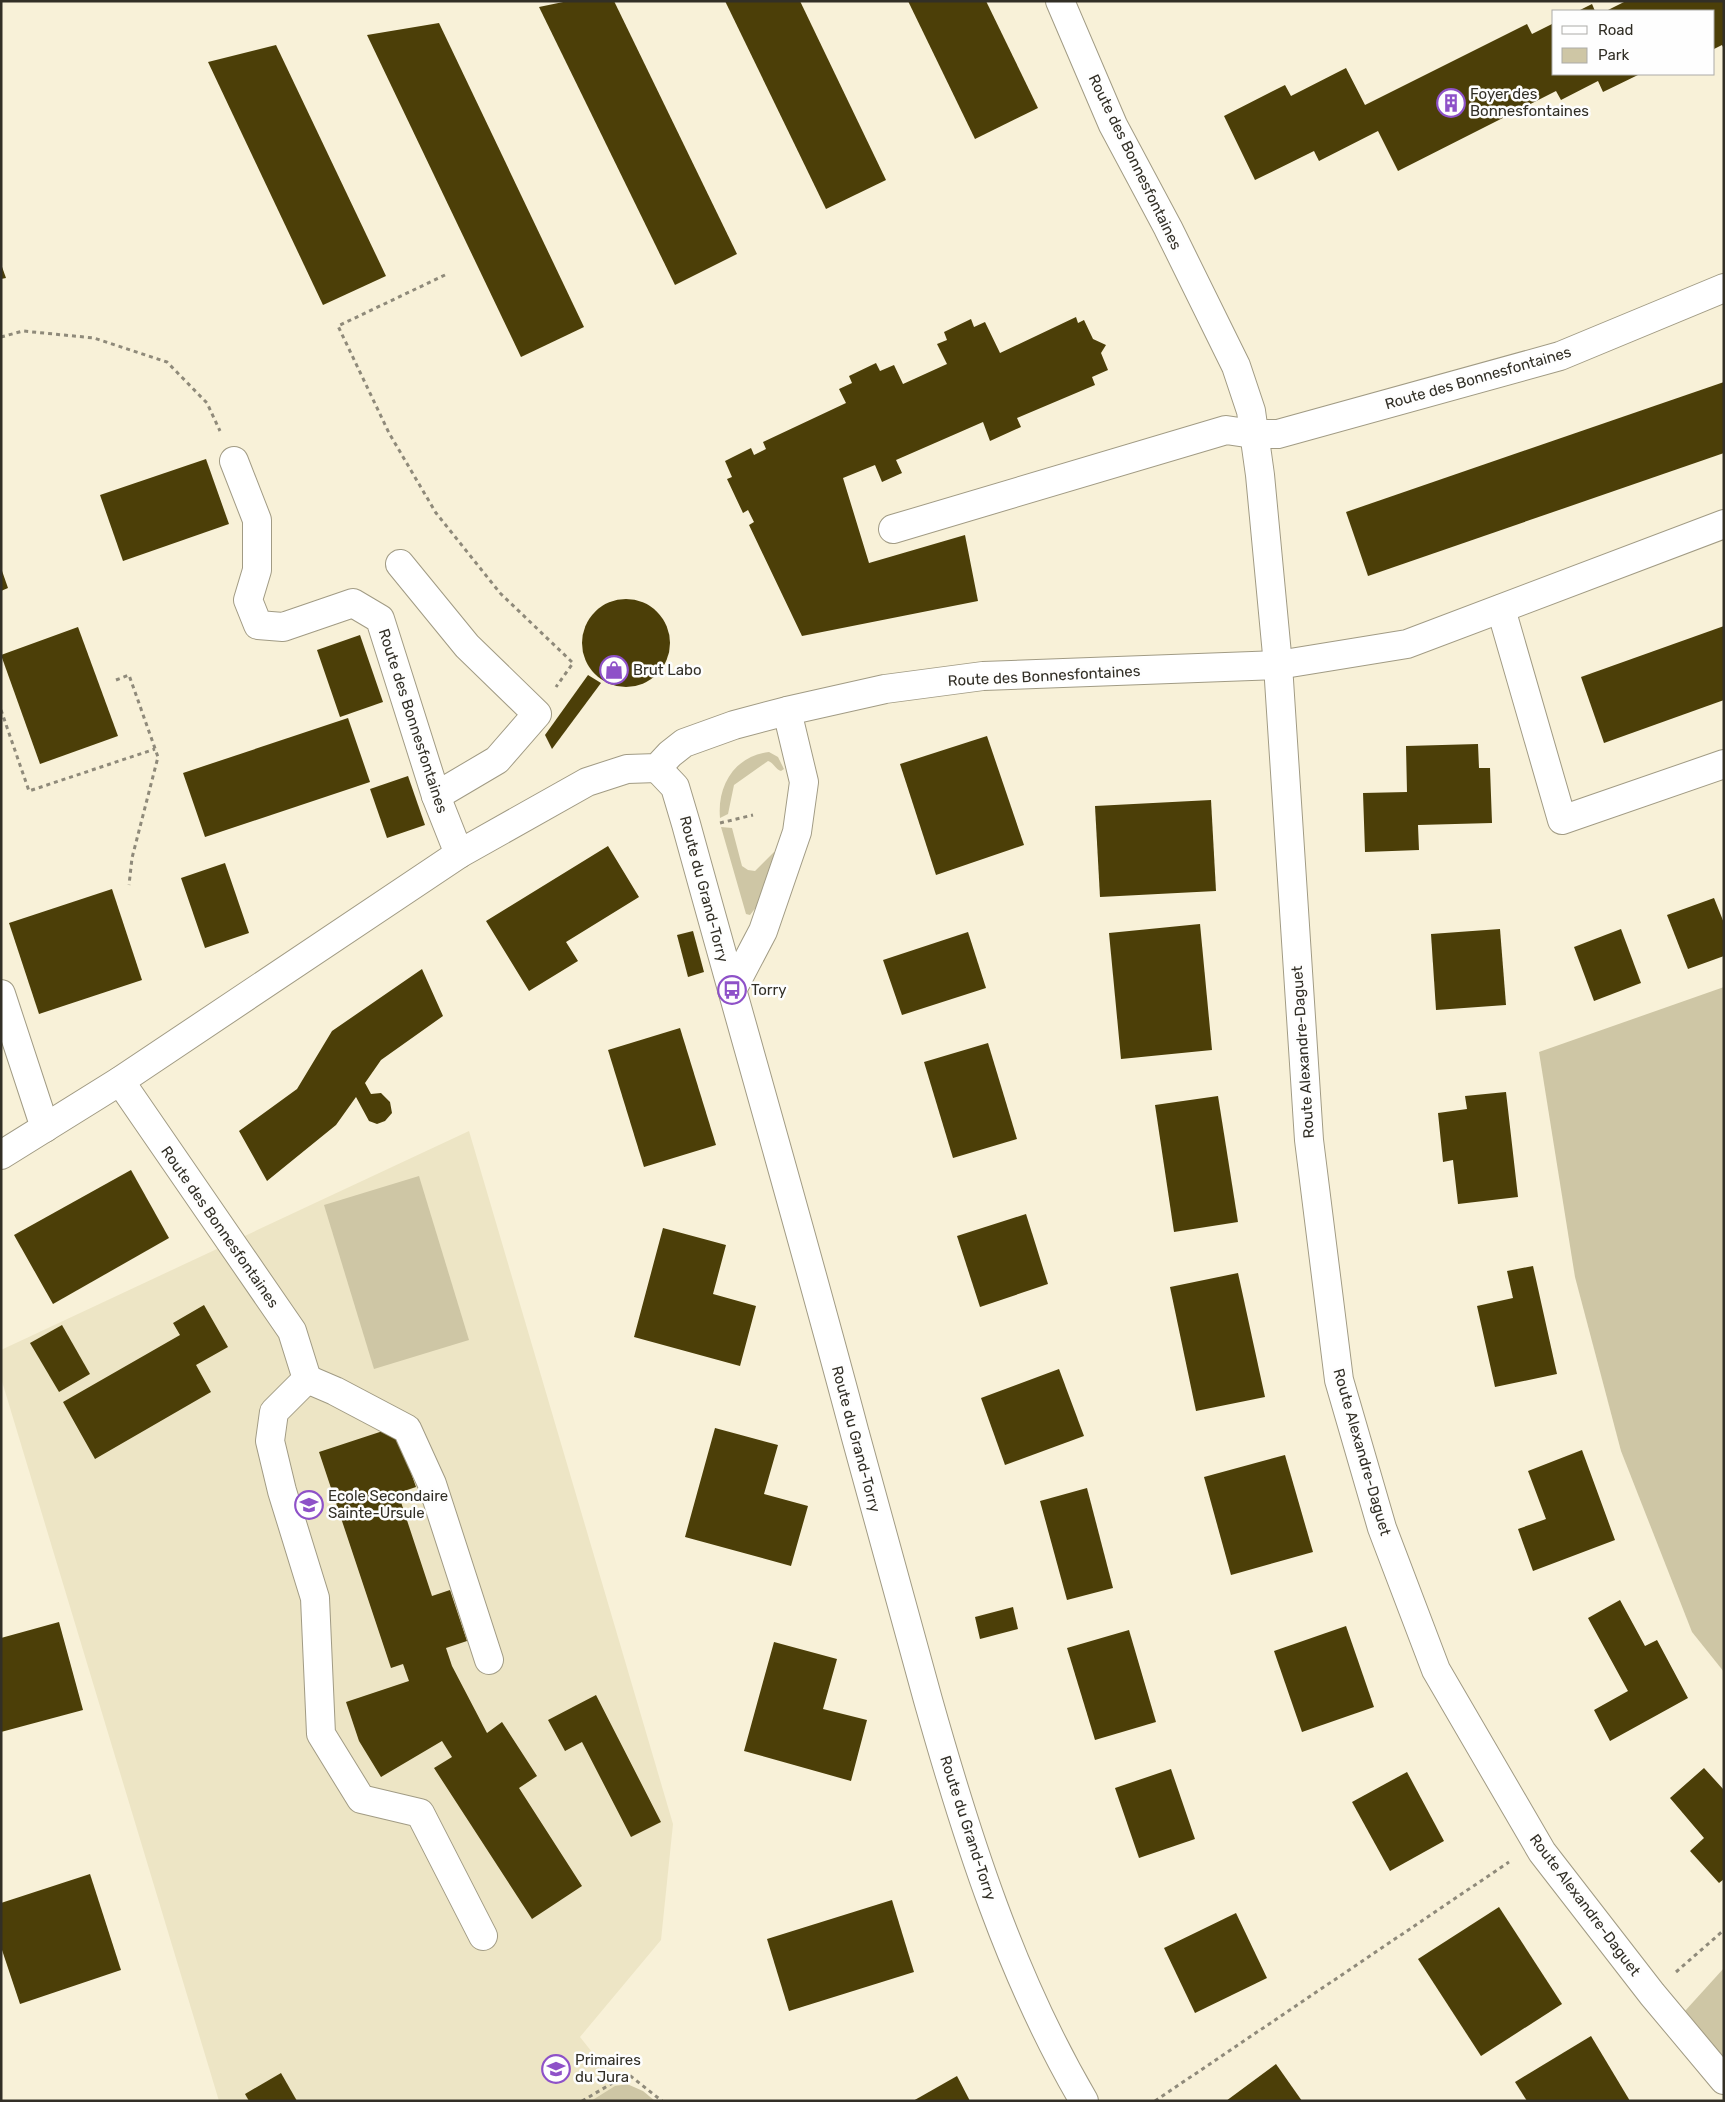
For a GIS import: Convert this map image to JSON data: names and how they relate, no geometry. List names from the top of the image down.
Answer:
{
  "streets": {
    "street": ["Route des Bonnesfontaines", "Route du Grand-Torry", "Route Alexandre-Daguet"]
  },
  "crossings": [
    ["Route des Bonnesfontaines", "Route du Grand-Torry"],
    ["Route des Bonnesfontaines", "Route Alexandre-Daguet"]
  ],
  "places": {
    "building": ["Foyer des Bonnesfontaines"],
    "shop": ["Brut Labo"],
    "bus stop": ["Torry"],
    "school or university": ["Ecole Secondaire Sainte-Ursule", "Primaires du Jura"]
  },
  "legend": ["Road", "Park"]
}
